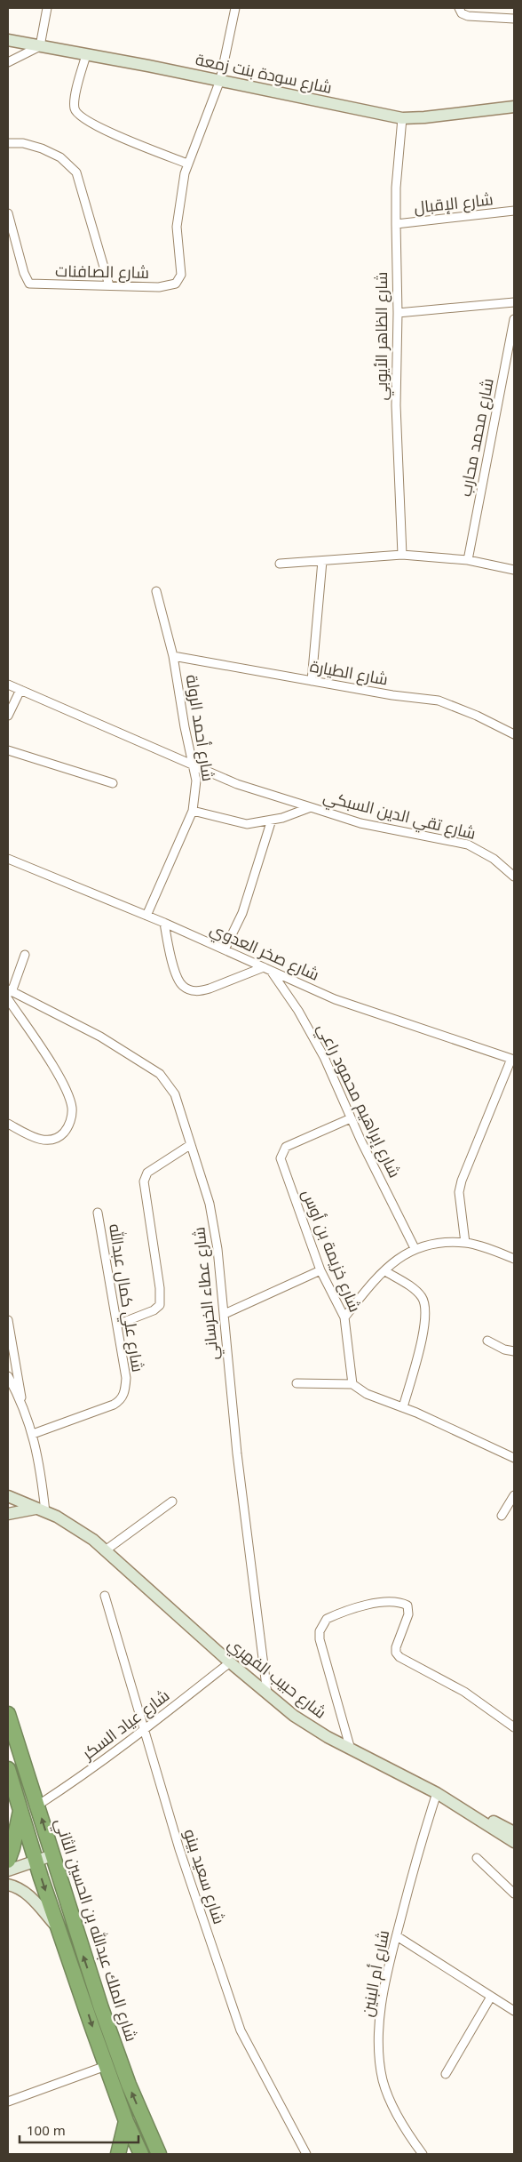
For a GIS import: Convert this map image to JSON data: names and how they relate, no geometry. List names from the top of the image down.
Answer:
{
  "streets": {
    "highway": ["شارع الملك عبدالله بن الحسين الثاني"],
    "street": [
      "شارع سودة بنت زمعة",
      "شارع الإقبال",
      "شارع الصافنات",
      "شارع الظاهر الأيوبي",
      "شارع محمد محارب",
      "شارع الطيارة",
      "شارع أحمد الرولة",
      "شارع تقي الدين السبكي",
      "شارع صخر العدوي",
      "شارع إبراهيم محمود راعي",
      "شارع خزيمة بن أوس",
      "شارع عطاء الخرساني",
      "شارع علي كمال عبدالله",
      "شارع حبيب الفهري",
      "شارع عياد السكر",
      "شارع سعيد بينو",
      "شارع أم البنين"
    ]
  },
  "crossings": [
    ["شارع سودة بنت زمعة", "شارع الظاهر الأيوبي"],
    ["شارع الإقبال", "شارع الظاهر الأيوبي"],
    ["شارع الطيارة", "شارع أحمد الرولة"],
    ["شارع أحمد الرولة", "شارع تقي الدين السبكي"],
    ["شارع أحمد الرولة", "شارع صخر العدوي"],
    ["شارع صخر العدوي", "شارع إبراهيم محمود راعي"],
    ["شارع إبراهيم محمود راعي", "شارع خزيمة بن أوس"],
    ["شارع عطاء الخرساني", "شارع حبيب الفهري"],
    ["شارع حبيب الفهري", "شارع عياد السكر"],
    ["شارع حبيب الفهري", "شارع أم البنين"],
    ["شارع عياد السكر", "شارع سعيد بينو"],
    ["شارع عياد السكر", "شارع الملك عبدالله بن الحسين الثاني"]
  ],
  "scale_bar": "100 m"
}
